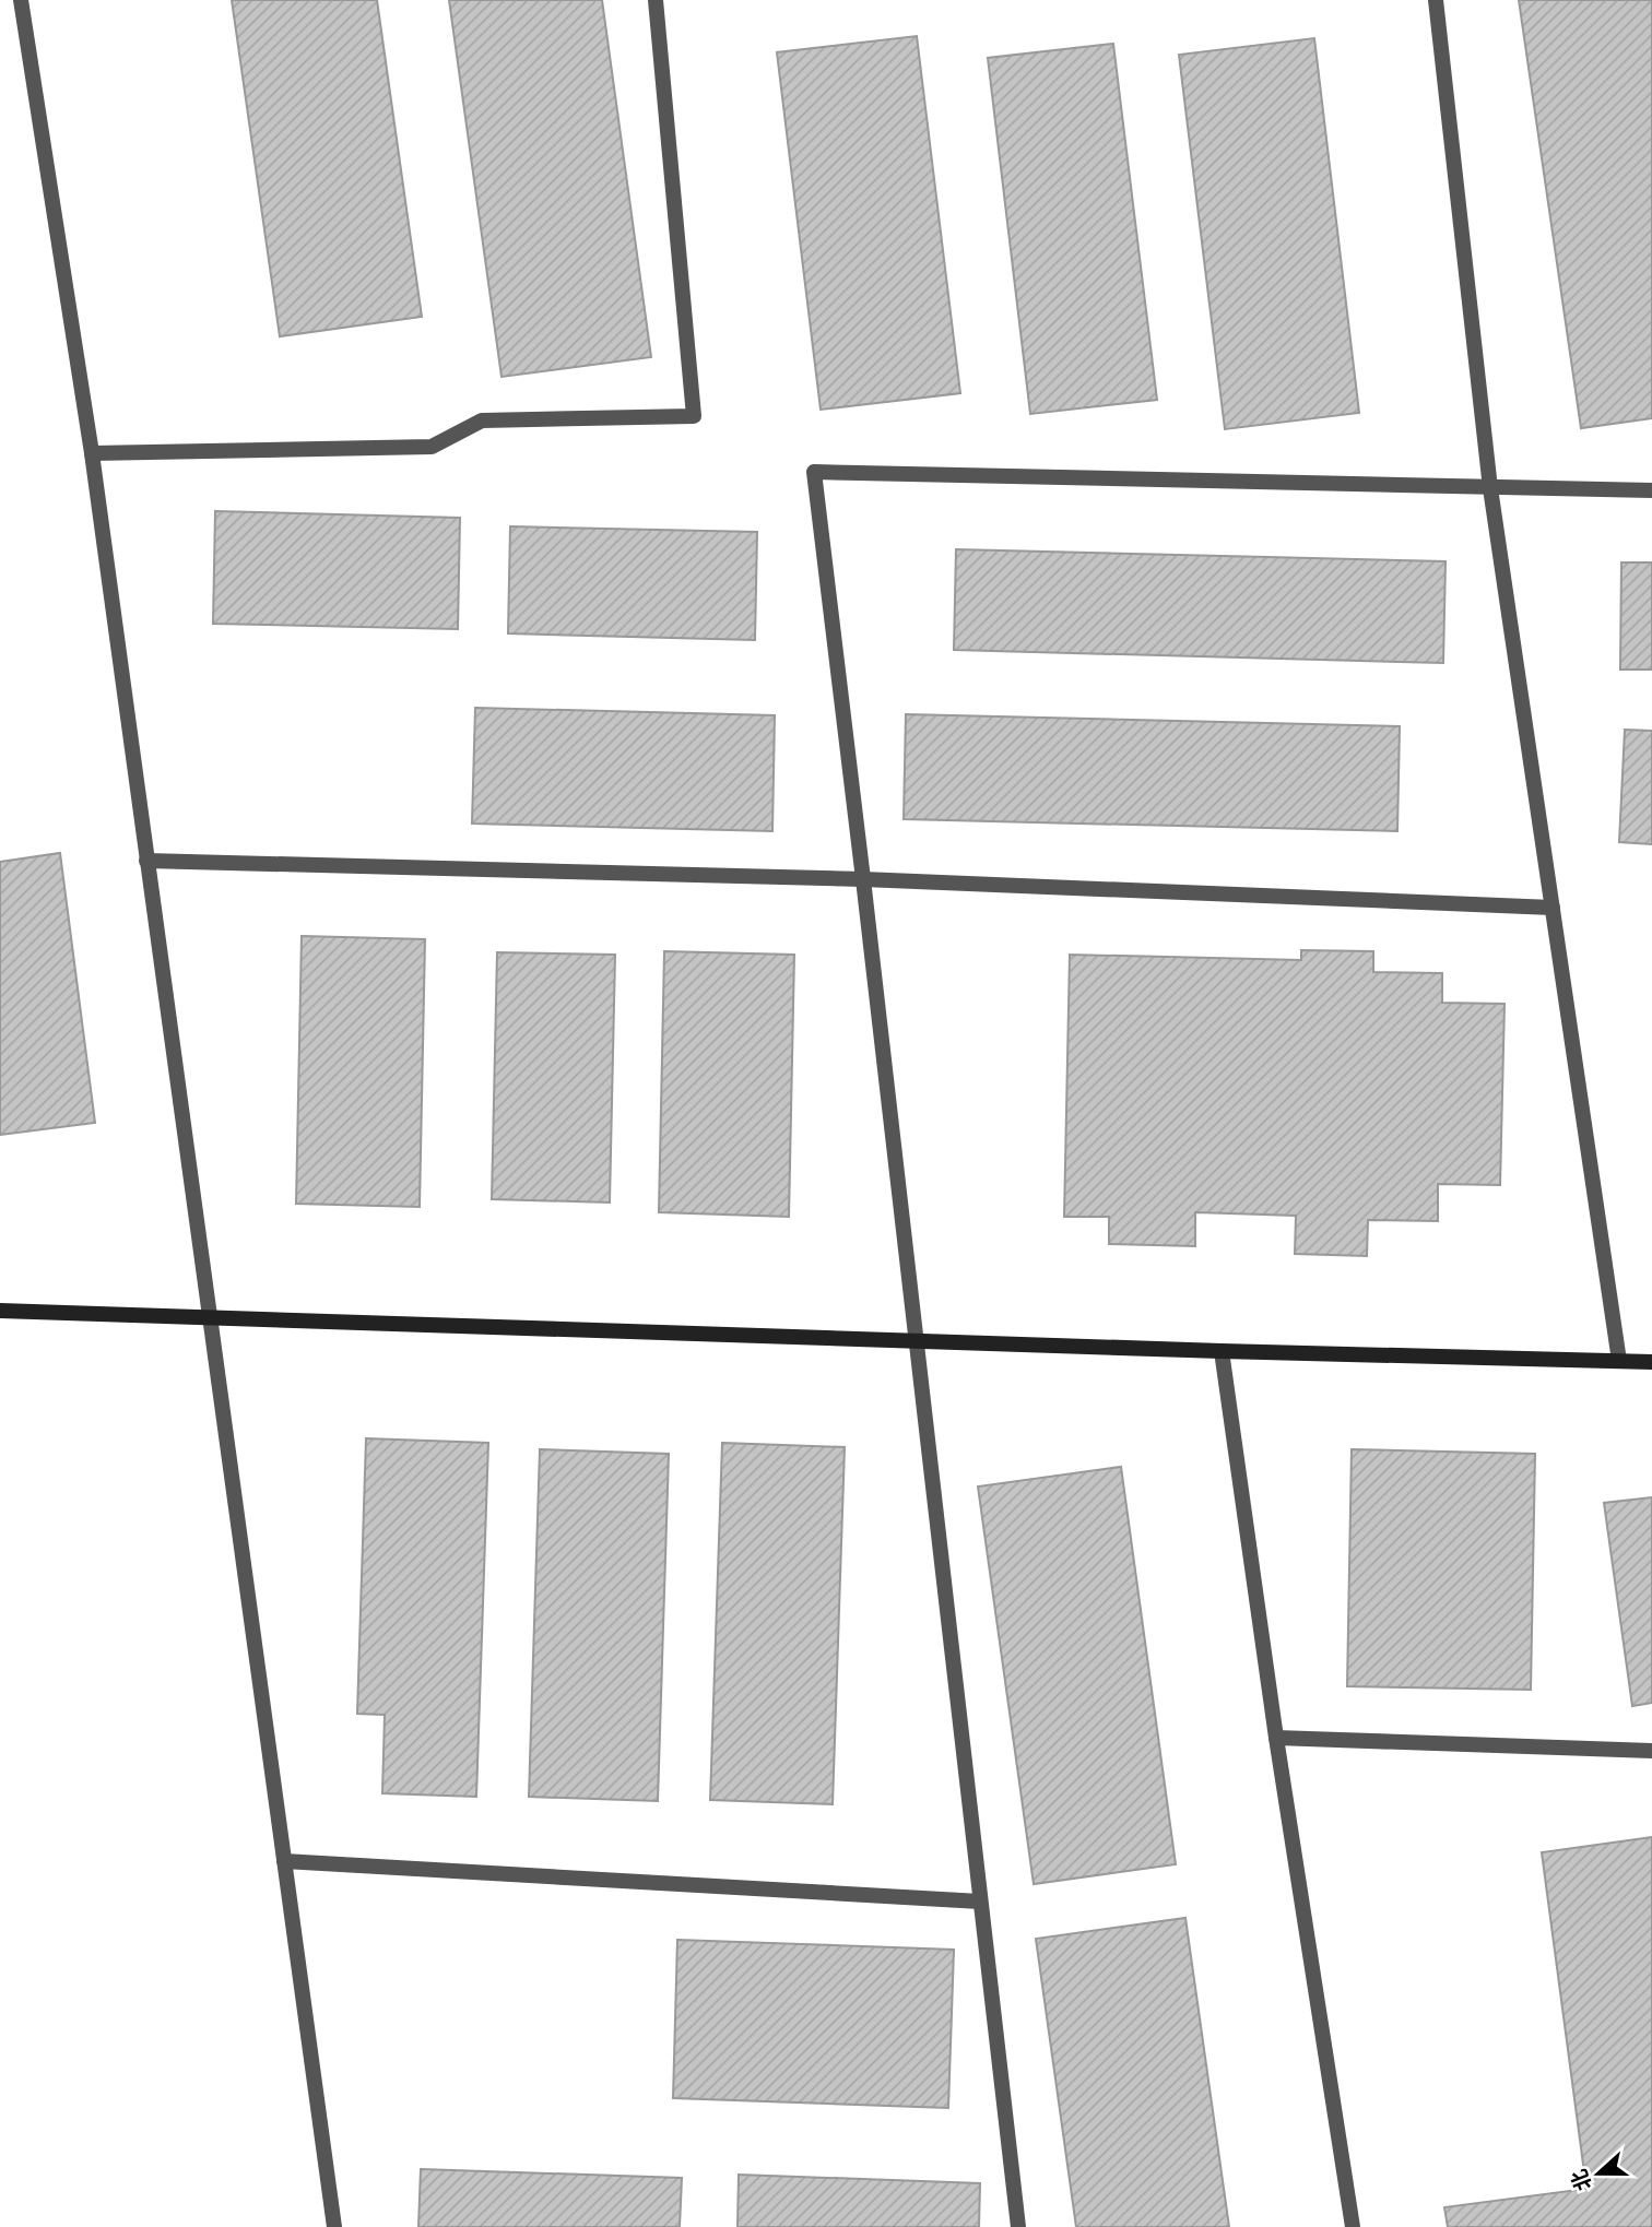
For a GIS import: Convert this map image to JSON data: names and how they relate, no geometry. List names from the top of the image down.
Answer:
{
  "north": "left"
}
